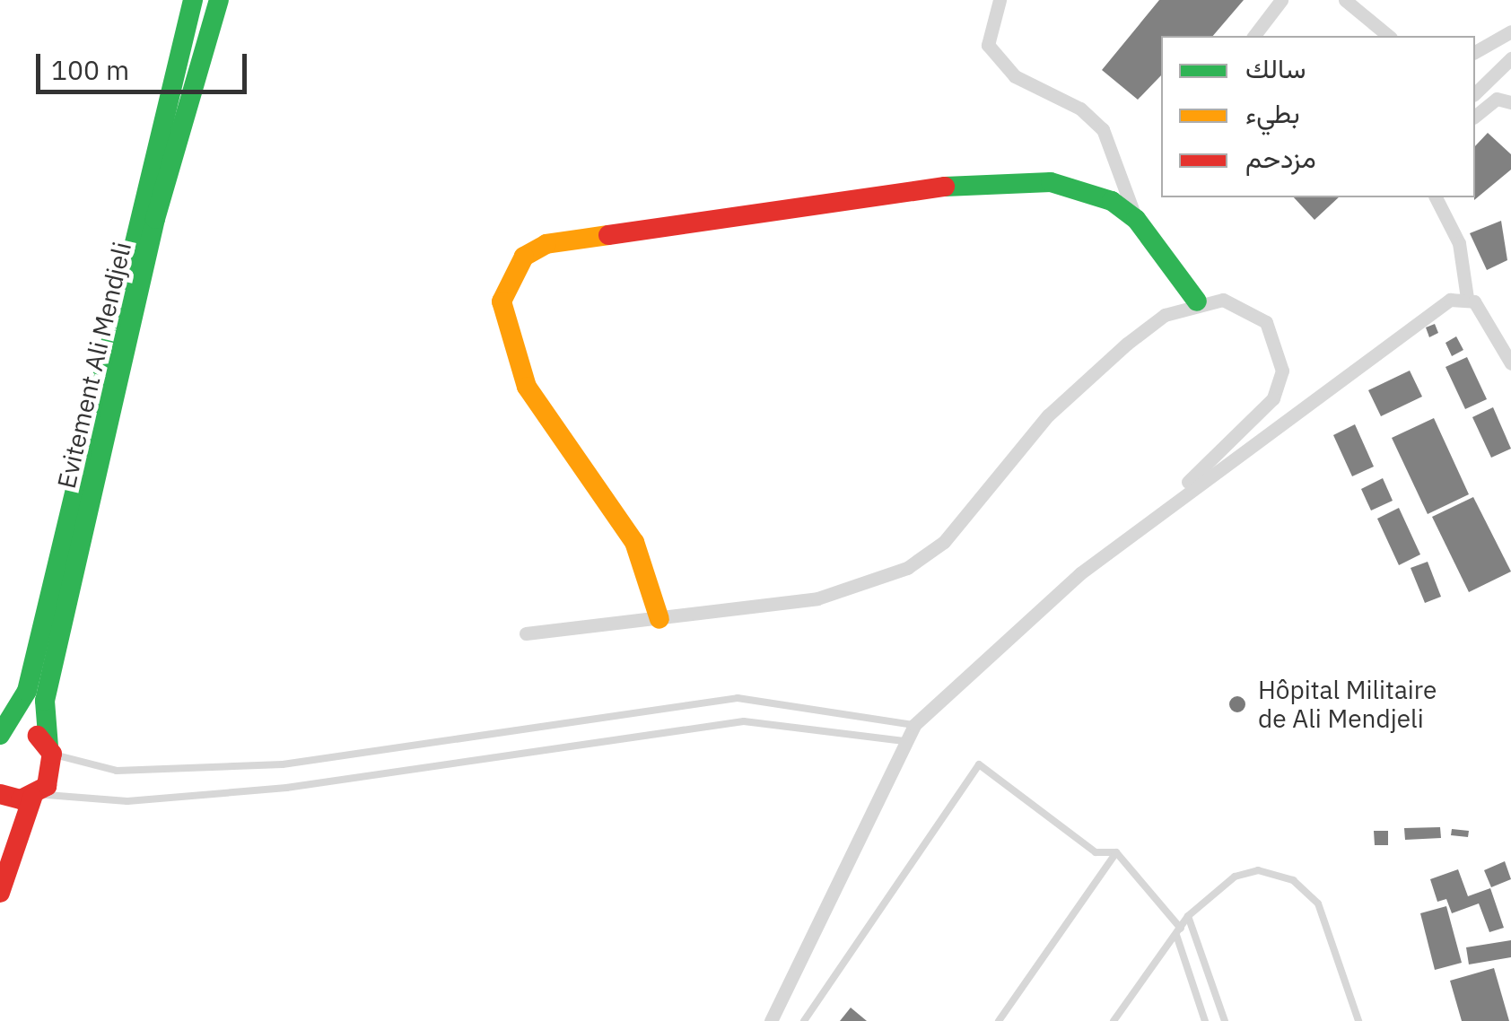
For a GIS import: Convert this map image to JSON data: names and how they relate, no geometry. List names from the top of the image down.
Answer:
{
  "streets": {
    "main road": ["Evitement Ali Mendjeli"]
  },
  "places": ["Hôpital Militaire de Ali Mendjeli"],
  "legend": ["سالك", "بطيء", "مزدحم"],
  "scale_bar": "100 m"
}
